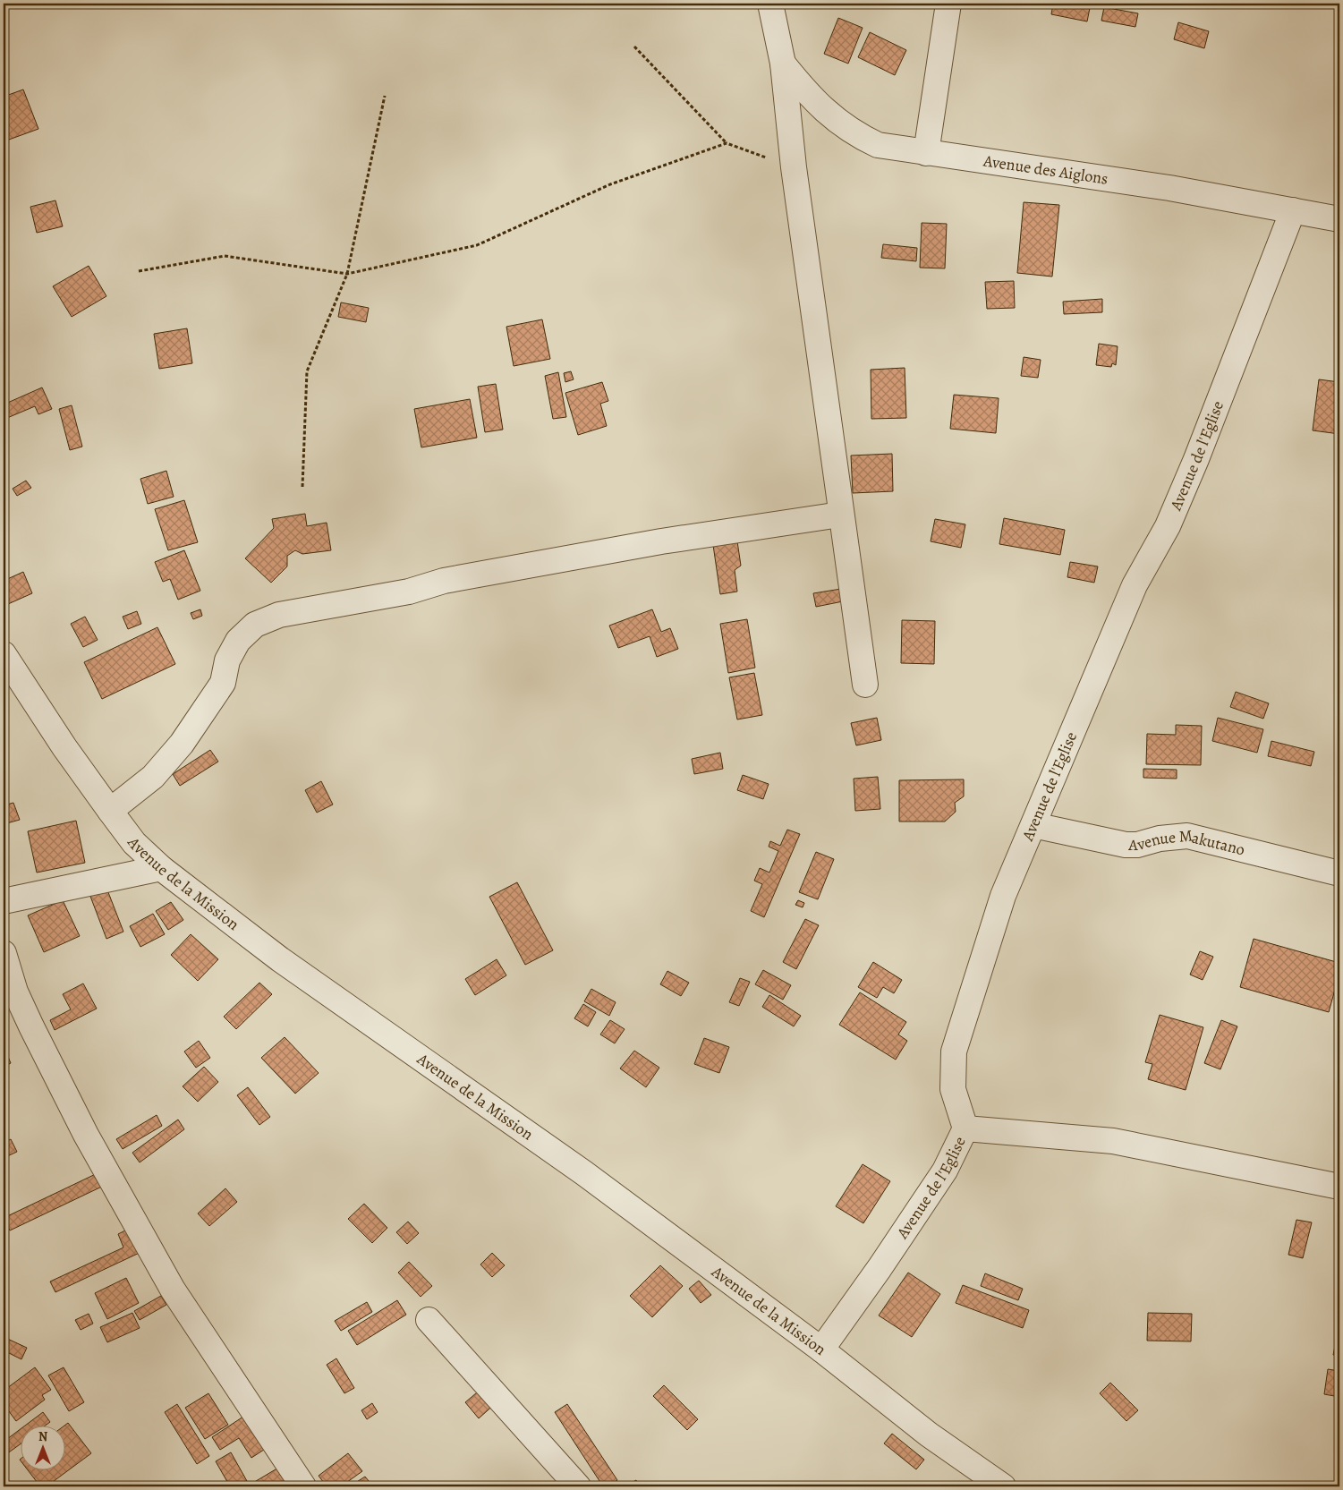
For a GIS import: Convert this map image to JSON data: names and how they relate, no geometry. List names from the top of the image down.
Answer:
{
  "streets": {
    "street": [
      "Avenue des Aiglons",
      "Avenue de l'Eglise",
      "Avenue Makutano",
      "Avenue de la Mission"
    ]
  },
  "crossings": [
    ["Avenue des Aiglons", "Avenue de l'Eglise"],
    ["Avenue de l'Eglise", "Avenue Makutano"],
    ["Avenue de l'Eglise", "Avenue de la Mission"]
  ],
  "north": "top"
}
